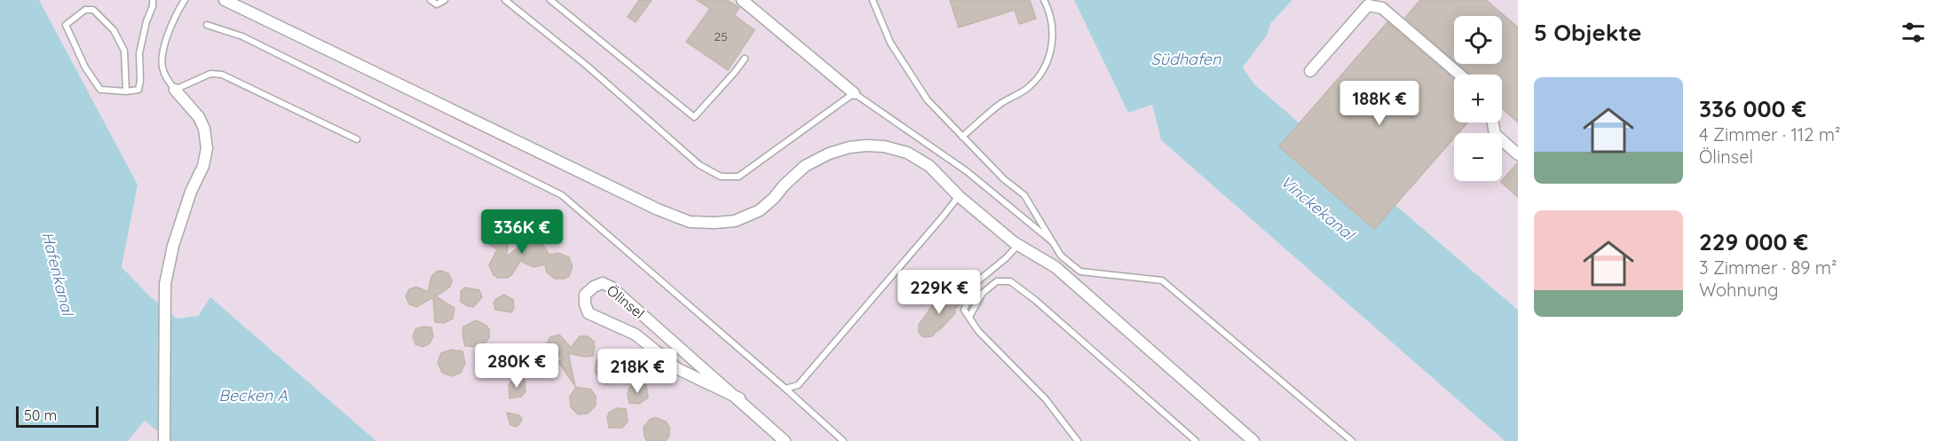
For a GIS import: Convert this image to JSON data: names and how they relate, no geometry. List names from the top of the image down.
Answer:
{
  "streets": {
    "street": ["Ölinsel"]
  },
  "water": [
    "Südhafen",
    "Vinckekanal",
    "Hafenkanal",
    "Becken A"
  ],
  "house_numbers": ["25"],
  "scale_bar": "50 m",
  "page": {
    "heading": "5 Objekte",
    "map_buttons": ["+", "−"],
    "list": [
      {
        "name": "336 000 €",
        "note": "4 Zimmer · 112 m² · Ölinsel"
      },
      {
        "name": "229 000 €",
        "note": "3 Zimmer · 89 m² · Wohnung"
      }
    ],
    "price": [
      "188K €",
      "336K €",
      "229K €",
      "280K €",
      "218K €"
    ],
    "scale": "50 m"
  }
}
